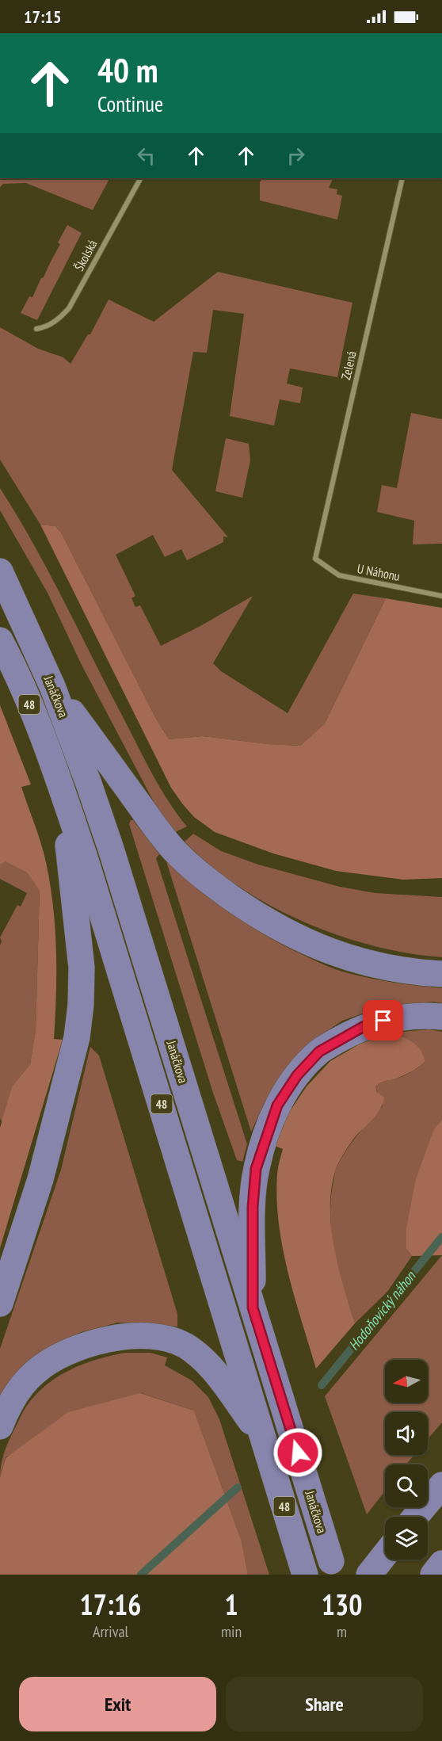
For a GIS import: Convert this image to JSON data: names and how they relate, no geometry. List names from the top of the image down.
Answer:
{
  "streets": {
    "main road": ["Janáčkova", "48"],
    "street": ["Školská", "Zelená", "U Náhonu"]
  },
  "crossings": [
    ["Zelená", "U Náhonu"],
    ["Janáčkova", "48"]
  ],
  "water": ["Hodoňovický náhon"],
  "north": "left",
  "page": {
    "status": "17:15",
    "turn": ["40 m", "Continue"],
    "eta": [
      "17:16",
      "Arrival",
      "1",
      "min",
      "130",
      "m"
    ],
    "buttons": ["Exit", "Share"]
  }
}
